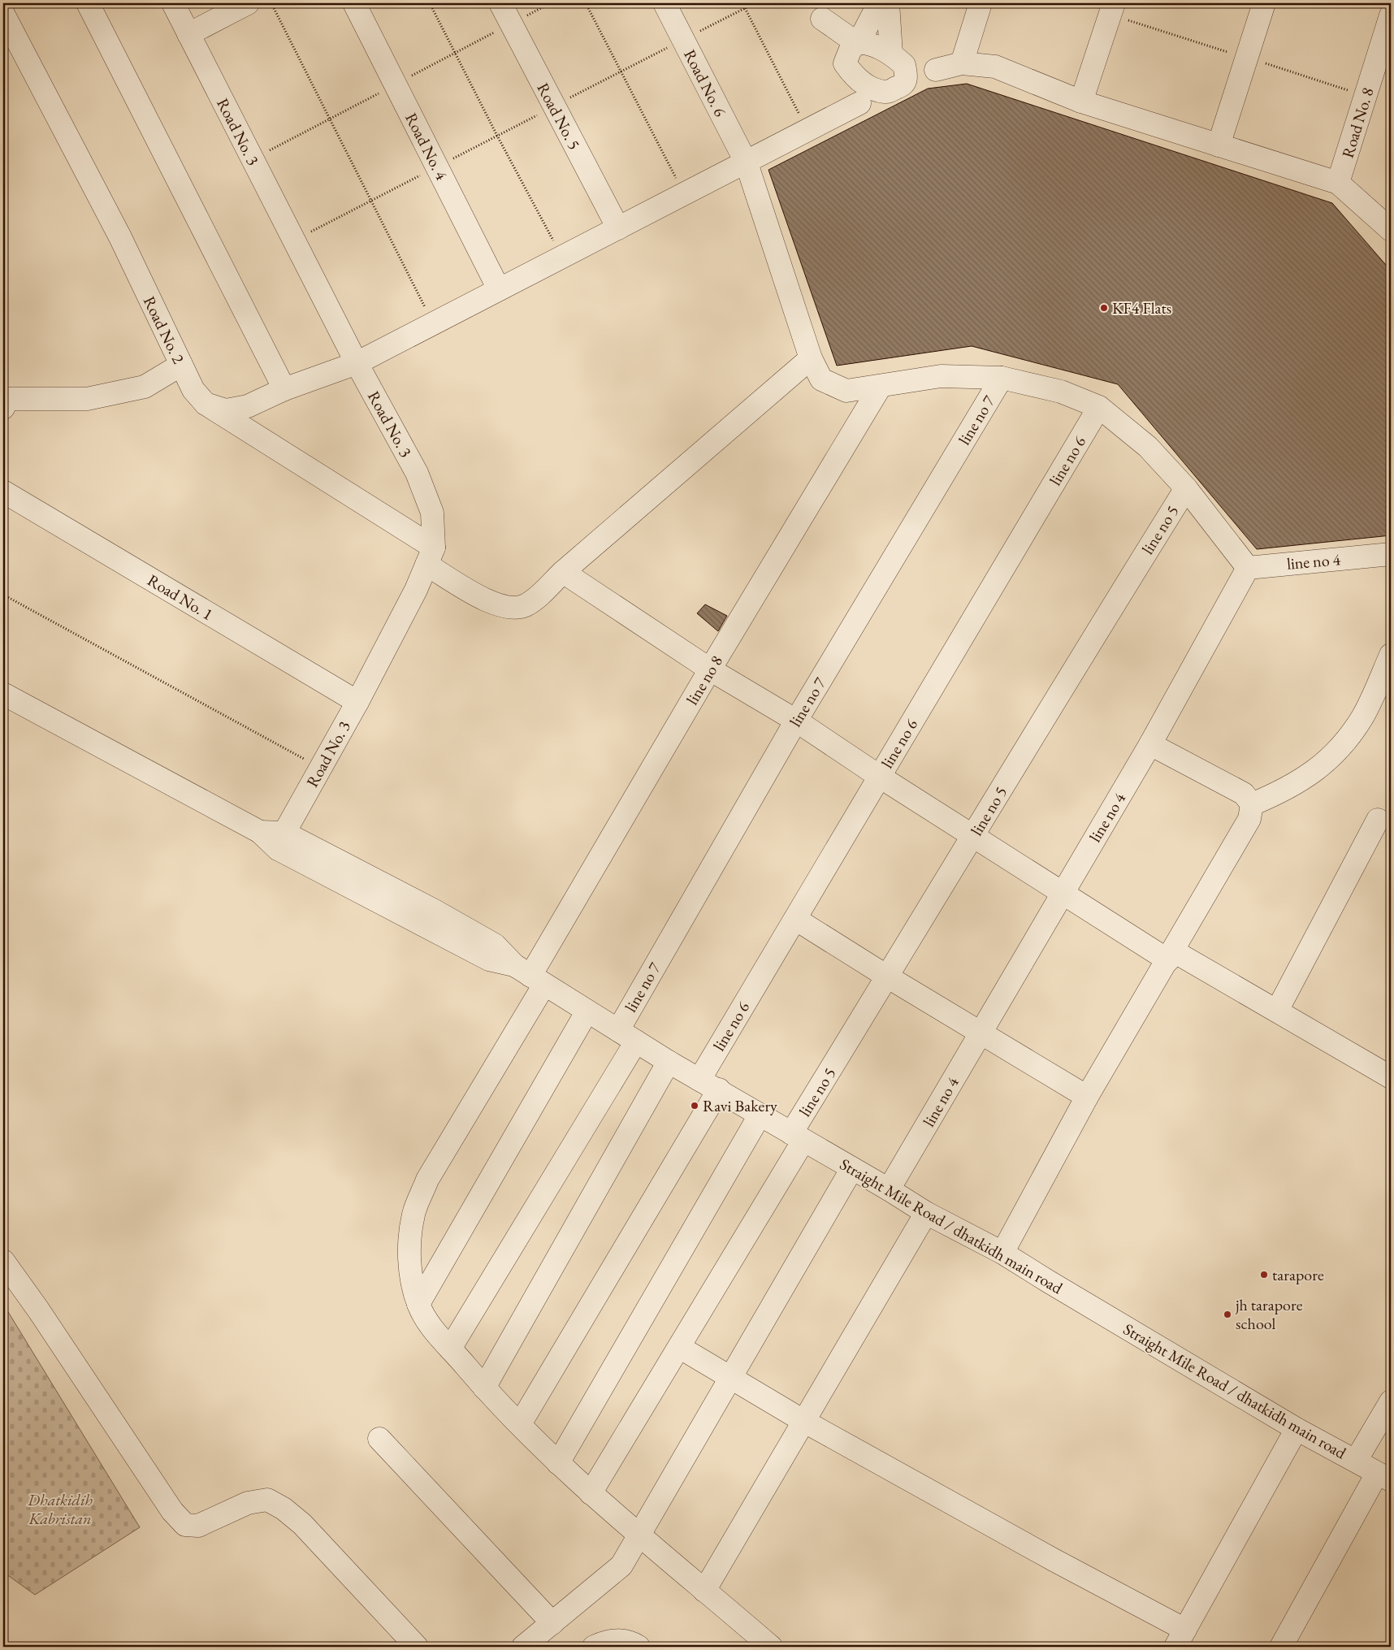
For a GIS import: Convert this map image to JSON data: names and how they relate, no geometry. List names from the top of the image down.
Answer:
{
  "streets": {
    "street": [
      "Road No. 6",
      "Road No. 5",
      "Road No. 8",
      "Road No. 3",
      "Road No. 4",
      "Road No. 2",
      "line no 7",
      "line no 6",
      "line no 5",
      "line no 4",
      "Road No. 1",
      "line no 8",
      "Straight Mile Road / dhatkidh main road"
    ]
  },
  "crossings": [
    ["Road No. 6", "Road No. 2"],
    ["Road No. 6", "line no 7"],
    ["Road No. 6", "line no 6"],
    ["Road No. 6", "line no 5"],
    ["Road No. 6", "line no 4"],
    ["Road No. 6", "line no 8"],
    ["Road No. 3", "Road No. 2"],
    ["Road No. 3", "Road No. 1"],
    ["Road No. 3", "Straight Mile Road / dhatkidh main road"],
    ["line no 7", "line no 8"],
    ["line no 7", "Straight Mile Road / dhatkidh main road"],
    ["line no 6", "line no 8"],
    ["line no 6", "Straight Mile Road / dhatkidh main road"],
    ["line no 5", "line no 8"],
    ["line no 5", "Straight Mile Road / dhatkidh main road"],
    ["line no 4", "Straight Mile Road / dhatkidh main road"],
    ["line no 8", "Straight Mile Road / dhatkidh main road"]
  ],
  "parks": ["Dhatkidih Kabristan"],
  "places": [
    "KF4 Flats",
    "Ravi Bakery",
    "tarapore",
    "jh tarapore school"
  ]
}
